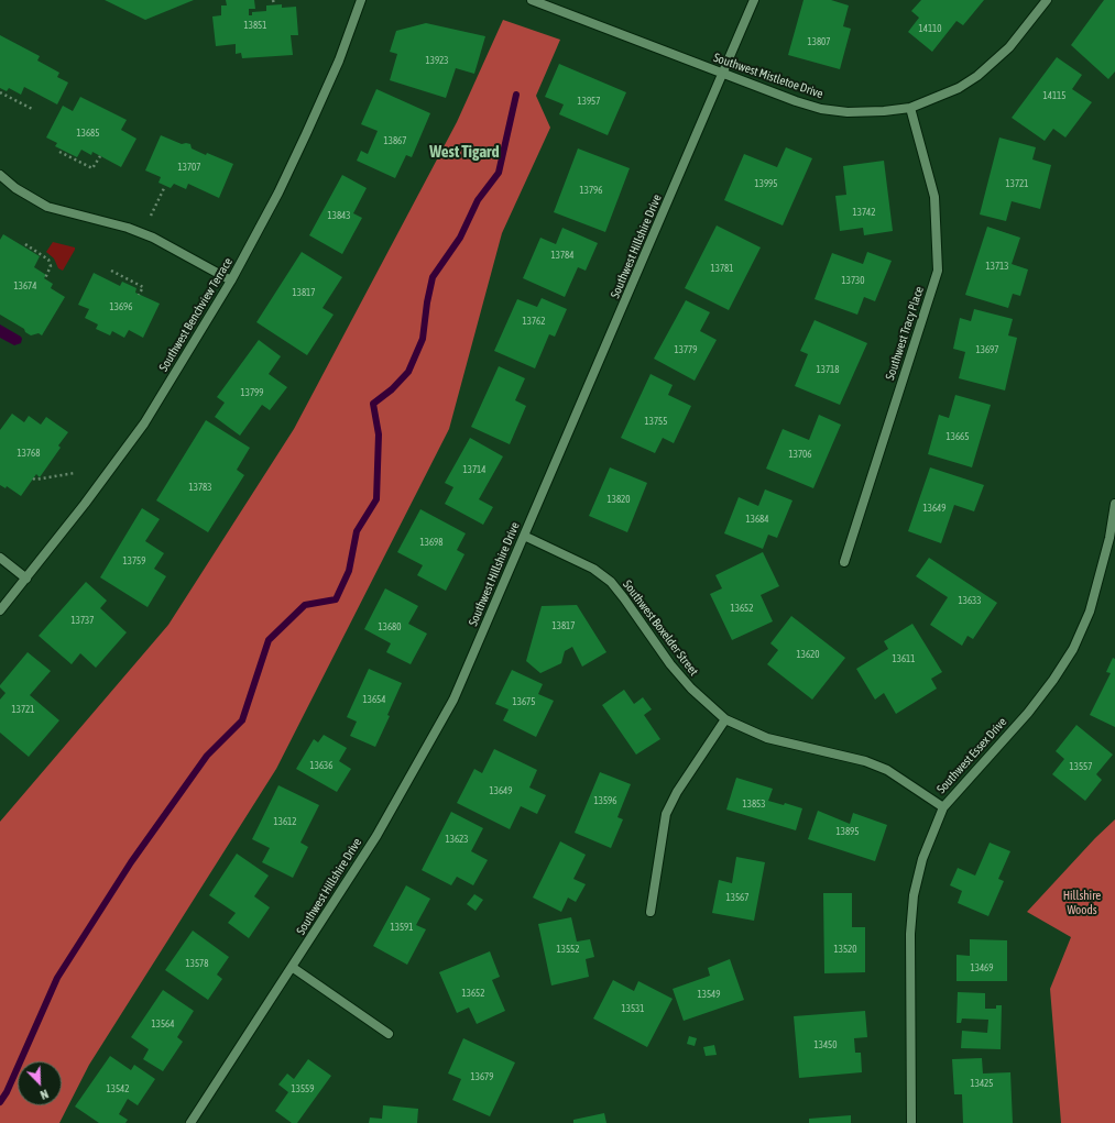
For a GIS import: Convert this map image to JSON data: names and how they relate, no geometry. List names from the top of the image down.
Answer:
{
  "streets": {
    "street": [
      "Southwest Mistletoe Drive",
      "Southwest Hillshire Drive",
      "Southwest Benchview Terrace",
      "Southwest Tracy Place",
      "Southwest Boxelder Street",
      "Southwest Essex Drive"
    ]
  },
  "crossings": [
    ["Southwest Mistletoe Drive", "Southwest Hillshire Drive"],
    ["Southwest Mistletoe Drive", "Southwest Tracy Place"],
    ["Southwest Hillshire Drive", "Southwest Boxelder Street"],
    ["Southwest Boxelder Street", "Southwest Essex Drive"]
  ],
  "districts": ["West Tigard"],
  "parks": ["Hillshire Woods"],
  "house_numbers": [
    "13851",
    "14110",
    "13807",
    "13923",
    "14115",
    "13957",
    "13685",
    "13867",
    "13707",
    "13995",
    "13721",
    "13796",
    "13742",
    "13843",
    "13784",
    "13713",
    "13781",
    "13730",
    "13674",
    "13817",
    "13696",
    "13762",
    "13779",
    "13697",
    "13718",
    "13799",
    "13755",
    "13665",
    "13768",
    "13706",
    "13714",
    "13783",
    "13820",
    "13649",
    "13684",
    "13698",
    "13759",
    "13633",
    "13652",
    "13737",
    "13817",
    "13680",
    "13620",
    "13611",
    "13654",
    "13675",
    "13721",
    "13636",
    "13557",
    "13649",
    "13596",
    "13853",
    "13612",
    "13895",
    "13623",
    "13567",
    "13591",
    "13552",
    "13520",
    "13578",
    "13469",
    "13652",
    "13549",
    "13531",
    "13564",
    "13450",
    "13679",
    "13425",
    "13542",
    "13559"
  ],
  "north": "bottom right"
}
